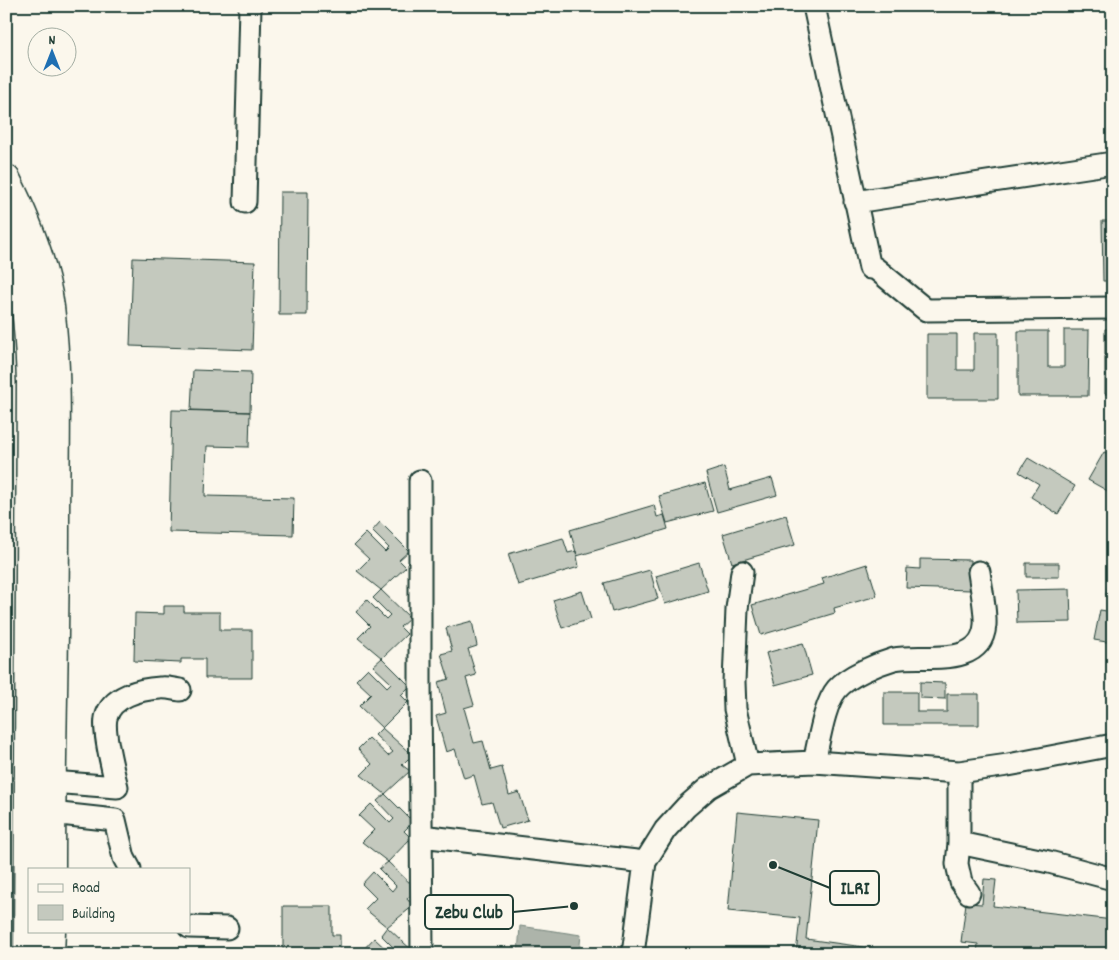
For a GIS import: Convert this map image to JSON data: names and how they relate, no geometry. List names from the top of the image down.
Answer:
{
  "places": ["ILRI", "Zebu Club"],
  "legend": ["Road", "Building"],
  "north": "top"
}
